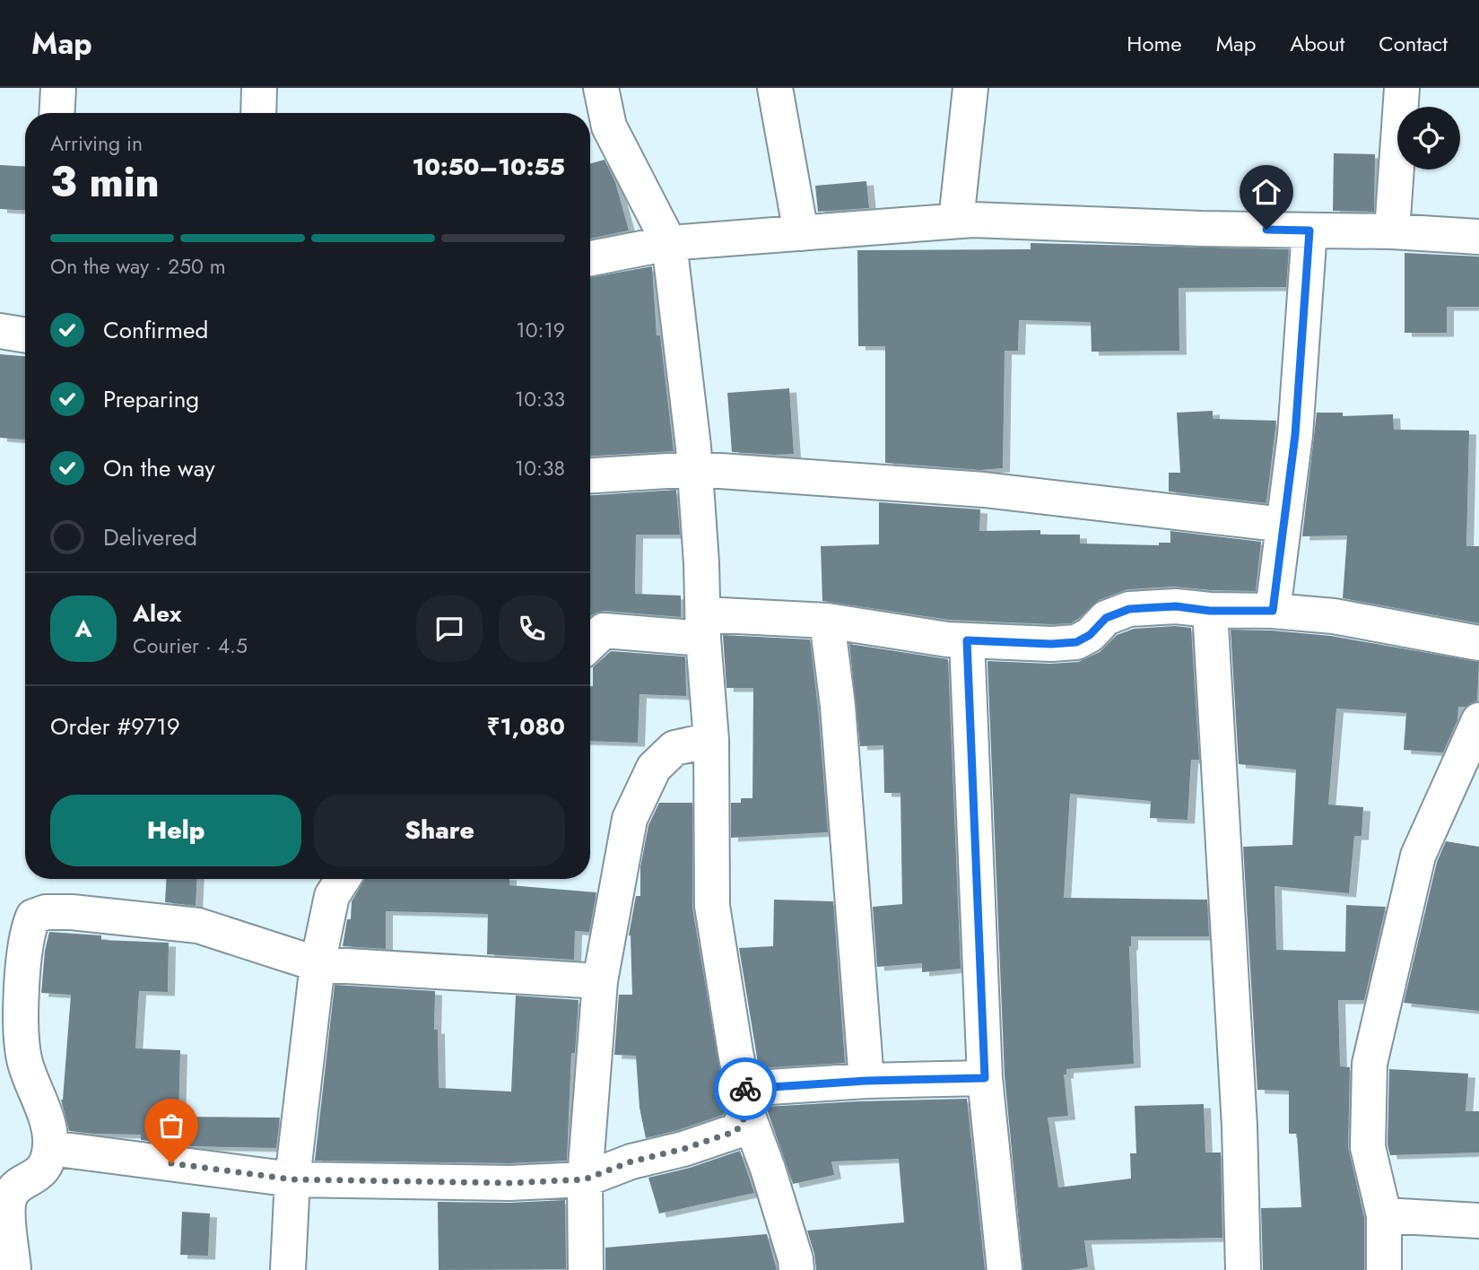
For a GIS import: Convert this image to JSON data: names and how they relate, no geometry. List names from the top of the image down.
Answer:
{
  "page": {
    "header": "Map",
    "nav": [
      "Home",
      "Map",
      "About",
      "Contact"
    ],
    "heading": ["3 min", "Arriving in", "10:50–10:55"],
    "panel": [
      "Alex",
      "Courier · 4.5",
      "Order #9719",
      "₹1,080"
    ],
    "bar": "On the way · 250 m",
    "list": [
      ["Confirmed", "10:19"],
      ["Preparing", "10:33"],
      ["On the way", "10:38"],
      "Delivered"
    ],
    "round": "A",
    "buttons": ["Help", "Share"]
  }
}
